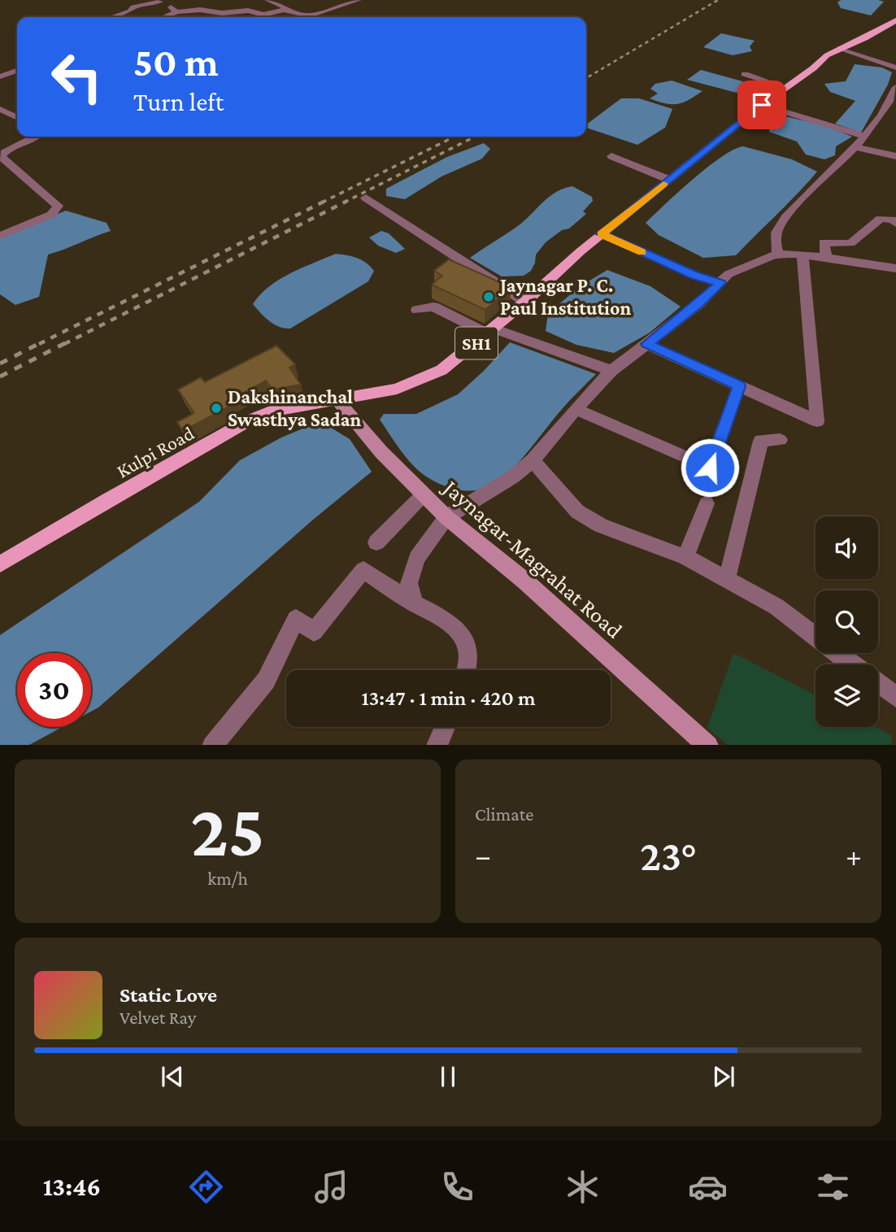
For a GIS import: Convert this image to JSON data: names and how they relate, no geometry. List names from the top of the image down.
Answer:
{
  "streets": {
    "main road": ["SH1", "Kulpi Road", "Jaynagar-Magrahat Road"]
  },
  "crossings": [
    ["Kulpi Road", "Jaynagar-Magrahat Road"]
  ],
  "places": ["Jaynagar P. C. Paul Institution", "Dakshinanchal Swasthya Sadan"],
  "page": {
    "turn": ["50 m", "Turn left"],
    "limit": "30",
    "trip": "13:47 · 1 min · 420 m",
    "tile": [
      ["25", "km/h"],
      "Climate"
    ],
    "heat": ["−", "23°", "+"],
    "song": ["Static Love", "Velvet Ray"],
    "tabs": "13:46"
  }
}
